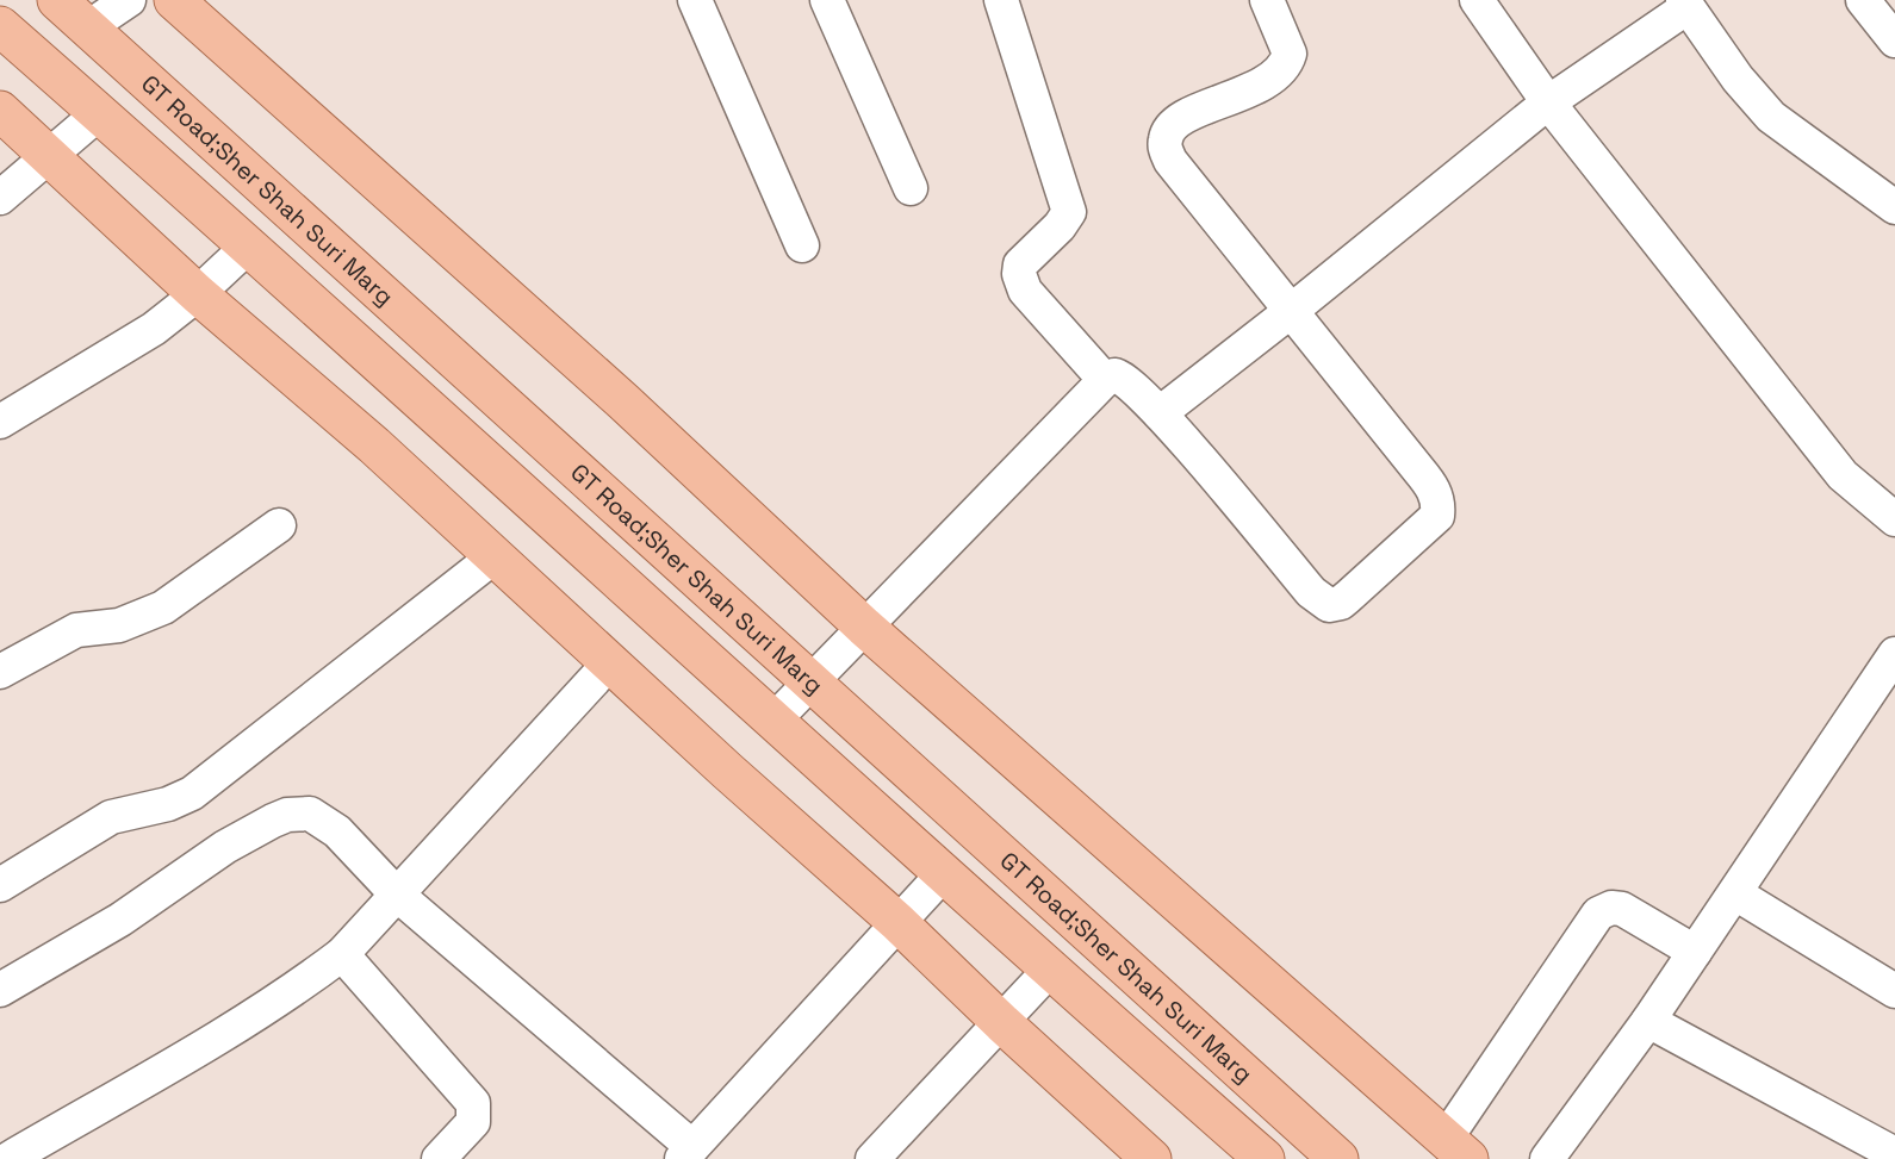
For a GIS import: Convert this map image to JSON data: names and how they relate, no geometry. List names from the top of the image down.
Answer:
{
  "streets": {
    "main road": ["GT Road;Sher Shah Suri Marg"]
  }
}
